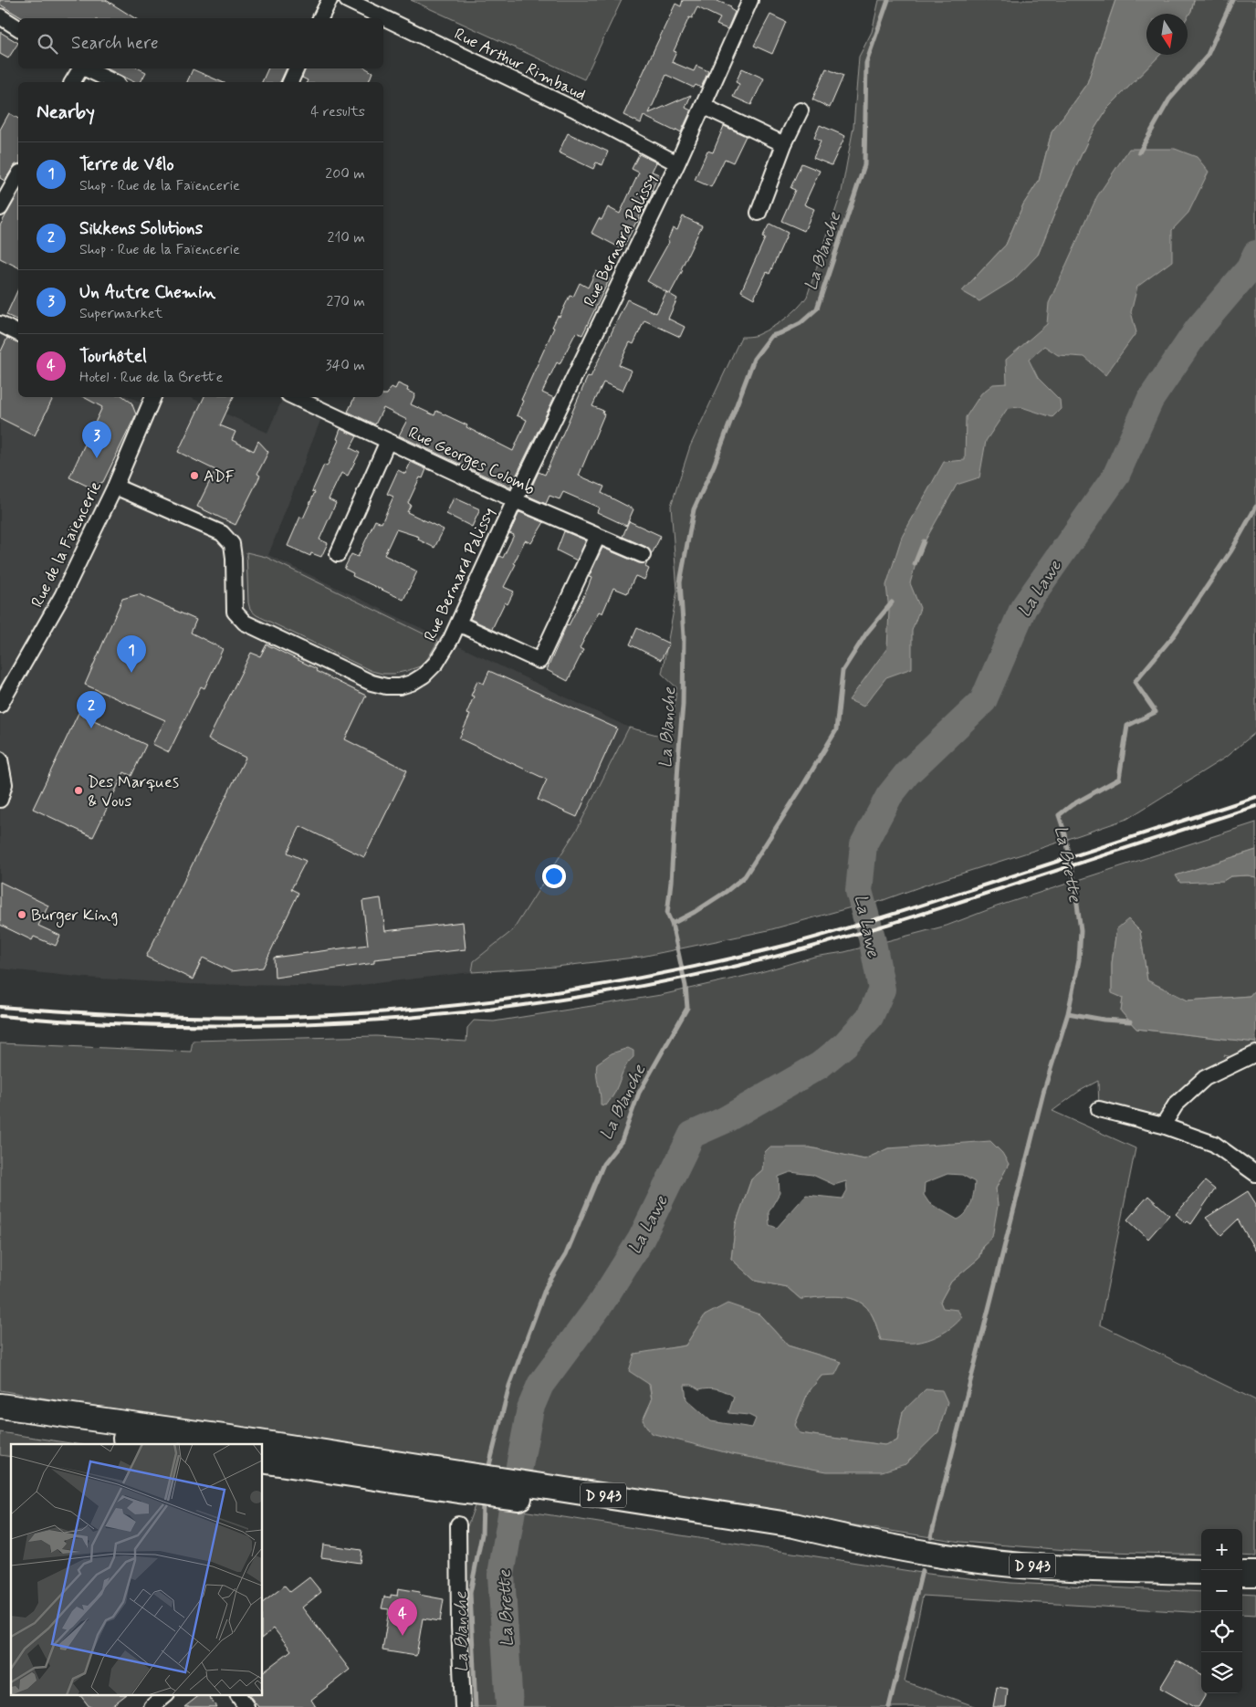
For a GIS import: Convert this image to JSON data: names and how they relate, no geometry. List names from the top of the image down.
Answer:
{
  "streets": {
    "main road": ["D 943"],
    "street": [
      "Rue Arthur Rimbaud",
      "Rue Bernard Palissy",
      "Rue Georges Colomb",
      "Rue de la Faïencerie"
    ]
  },
  "crossings": [
    ["Rue Arthur Rimbaud", "Rue Bernard Palissy"],
    ["Rue Bernard Palissy", "Rue Georges Colomb"],
    ["Rue Bernard Palissy", "Rue de la Faïencerie"]
  ],
  "water": ["La Blanche", "La Lawe", "La Brette"],
  "places": ["ADF", "Des Marques & Vous", "Burger King"],
  "north": "bottom",
  "page": {
    "search": "Search here",
    "heading": ["Nearby", "4 results"],
    "list": [
      {
        "mark": "1",
        "name": "Terre de Vélo",
        "note": "Shop · Rue de la Faïencerie",
        "value": "200 m"
      },
      {
        "mark": "2",
        "name": "Sikkens Solutions",
        "note": "Shop · Rue de la Faïencerie",
        "value": "210 m"
      },
      {
        "mark": "3",
        "name": "Un Autre Chemin",
        "note": "Supermarket",
        "value": "270 m"
      },
      {
        "mark": "4",
        "name": "Tourhôtel",
        "note": "Hotel · Rue de la Brette",
        "value": "340 m"
      }
    ],
    "pins": [
      "3",
      "1",
      "2",
      "4"
    ],
    "map_buttons": ["+", "−"]
  }
}
